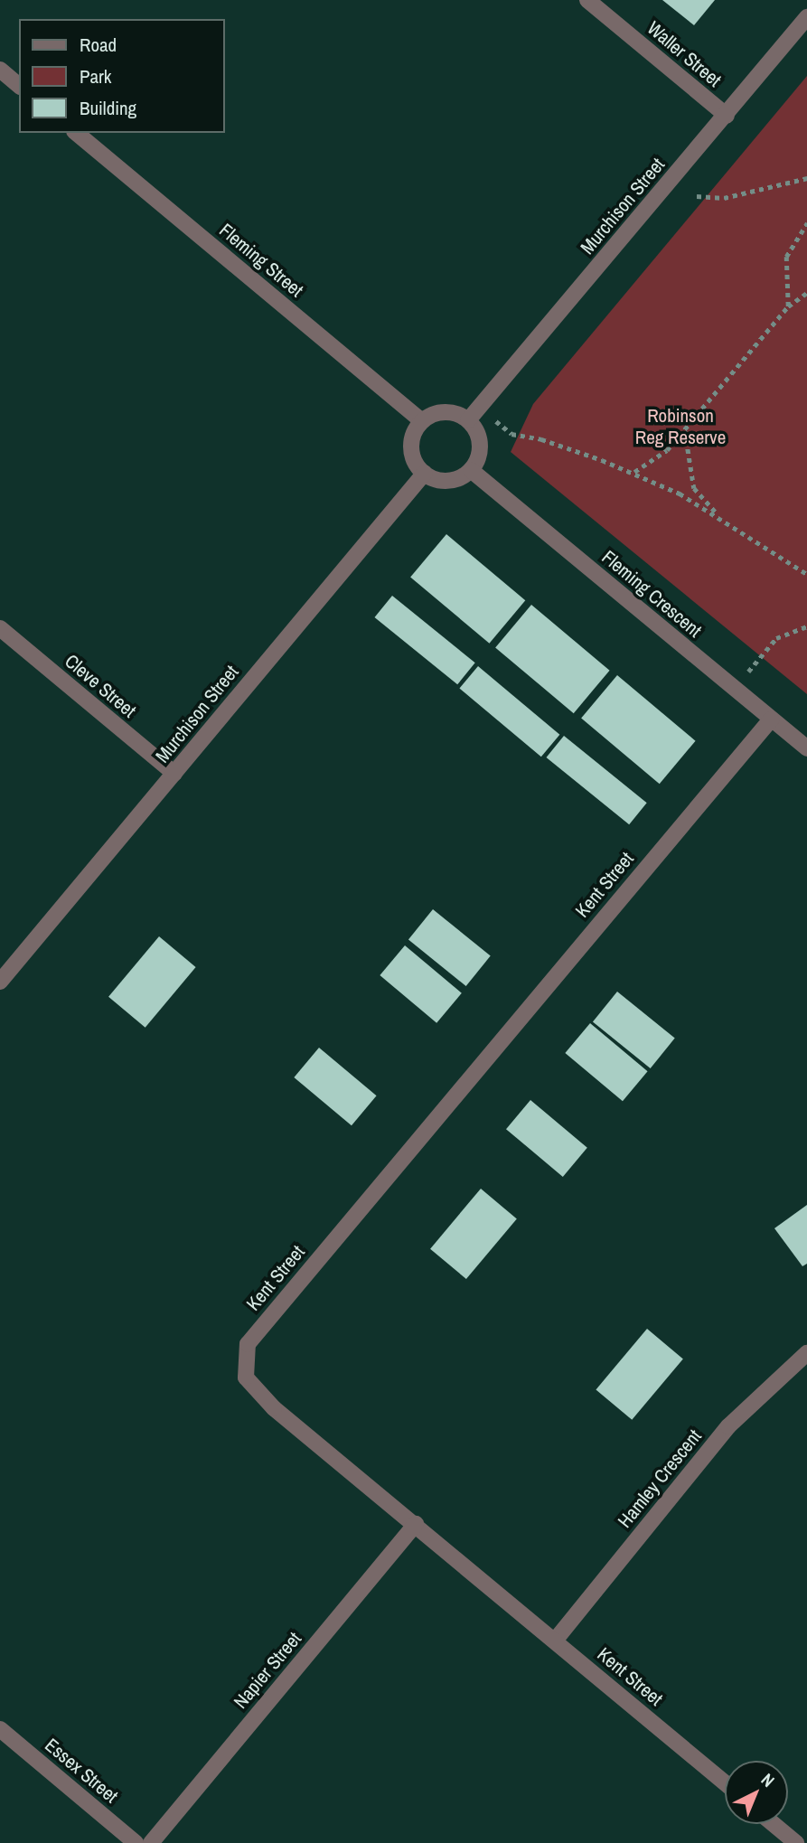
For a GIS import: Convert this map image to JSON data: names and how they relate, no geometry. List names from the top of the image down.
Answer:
{
  "streets": {
    "street": [
      "Waller Street",
      "Murchison Street",
      "Fleming Street",
      "Fleming Crescent",
      "Cleve Street",
      "Kent Street",
      "Hamley Crescent",
      "Napier Street",
      "Essex Street"
    ]
  },
  "crossings": [
    ["Waller Street", "Murchison Street"],
    ["Murchison Street", "Fleming Street"],
    ["Murchison Street", "Fleming Crescent"],
    ["Murchison Street", "Cleve Street"],
    ["Fleming Street", "Fleming Crescent"],
    ["Fleming Crescent", "Kent Street"],
    ["Kent Street", "Hamley Crescent"],
    ["Kent Street", "Napier Street"]
  ],
  "parks": ["Robinson Reg Reserve"],
  "legend": ["Road", "Park", "Building"],
  "north": "top right"
}
